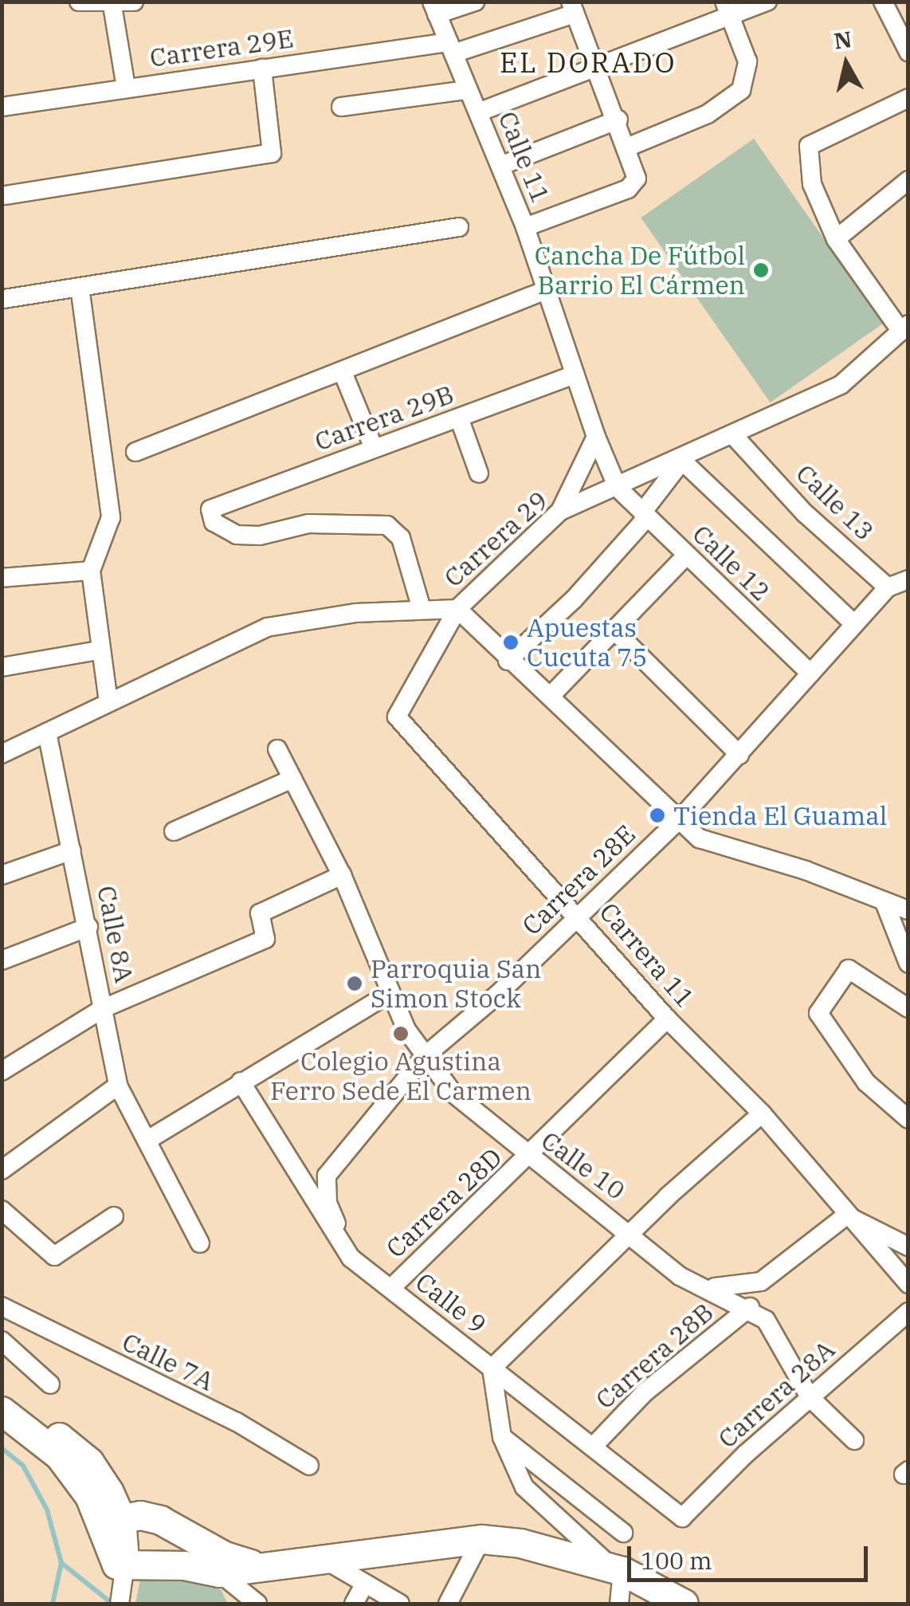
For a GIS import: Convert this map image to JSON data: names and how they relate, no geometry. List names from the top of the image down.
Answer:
{
  "streets": {
    "street": [
      "Carrera 29E",
      "Calle 11",
      "Carrera 29B",
      "Calle 13",
      "Carrera 29",
      "Calle 12",
      "Carrera 28E",
      "Calle 8A",
      "Carrera 11",
      "Calle 10",
      "Carrera 28D",
      "Calle 9",
      "Carrera 28B",
      "Calle 7A",
      "Carrera 28A"
    ]
  },
  "crossings": [
    ["Carrera 29E", "Calle 11"],
    ["Calle 11", "Carrera 29B"],
    ["Calle 11", "Carrera 29"],
    ["Calle 11", "Calle 12"],
    ["Carrera 29B", "Carrera 29"],
    ["Calle 13", "Carrera 29"],
    ["Calle 13", "Carrera 28E"],
    ["Carrera 29", "Calle 12"],
    ["Carrera 29", "Calle 8A"],
    ["Carrera 29", "Carrera 11"],
    ["Calle 12", "Carrera 28E"],
    ["Carrera 28E", "Carrera 11"],
    ["Carrera 28E", "Calle 10"],
    ["Carrera 28E", "Calle 9"],
    ["Carrera 11", "Carrera 28D"],
    ["Carrera 11", "Carrera 28B"],
    ["Calle 10", "Carrera 28D"],
    ["Calle 10", "Carrera 28B"],
    ["Calle 10", "Carrera 28A"],
    ["Carrera 28D", "Calle 9"],
    ["Calle 9", "Carrera 28B"],
    ["Calle 9", "Carrera 28A"]
  ],
  "districts": ["EL DORADO"],
  "places": [
    "Cancha De Fútbol Barrio El Cármen",
    "Apuestas Cucuta 75",
    "Tienda El Guamal",
    "Parroquia San Simon Stock",
    "Colegio Agustina Ferro Sede El Carmen"
  ],
  "scale_bar": "100 m",
  "north": "top"
}
